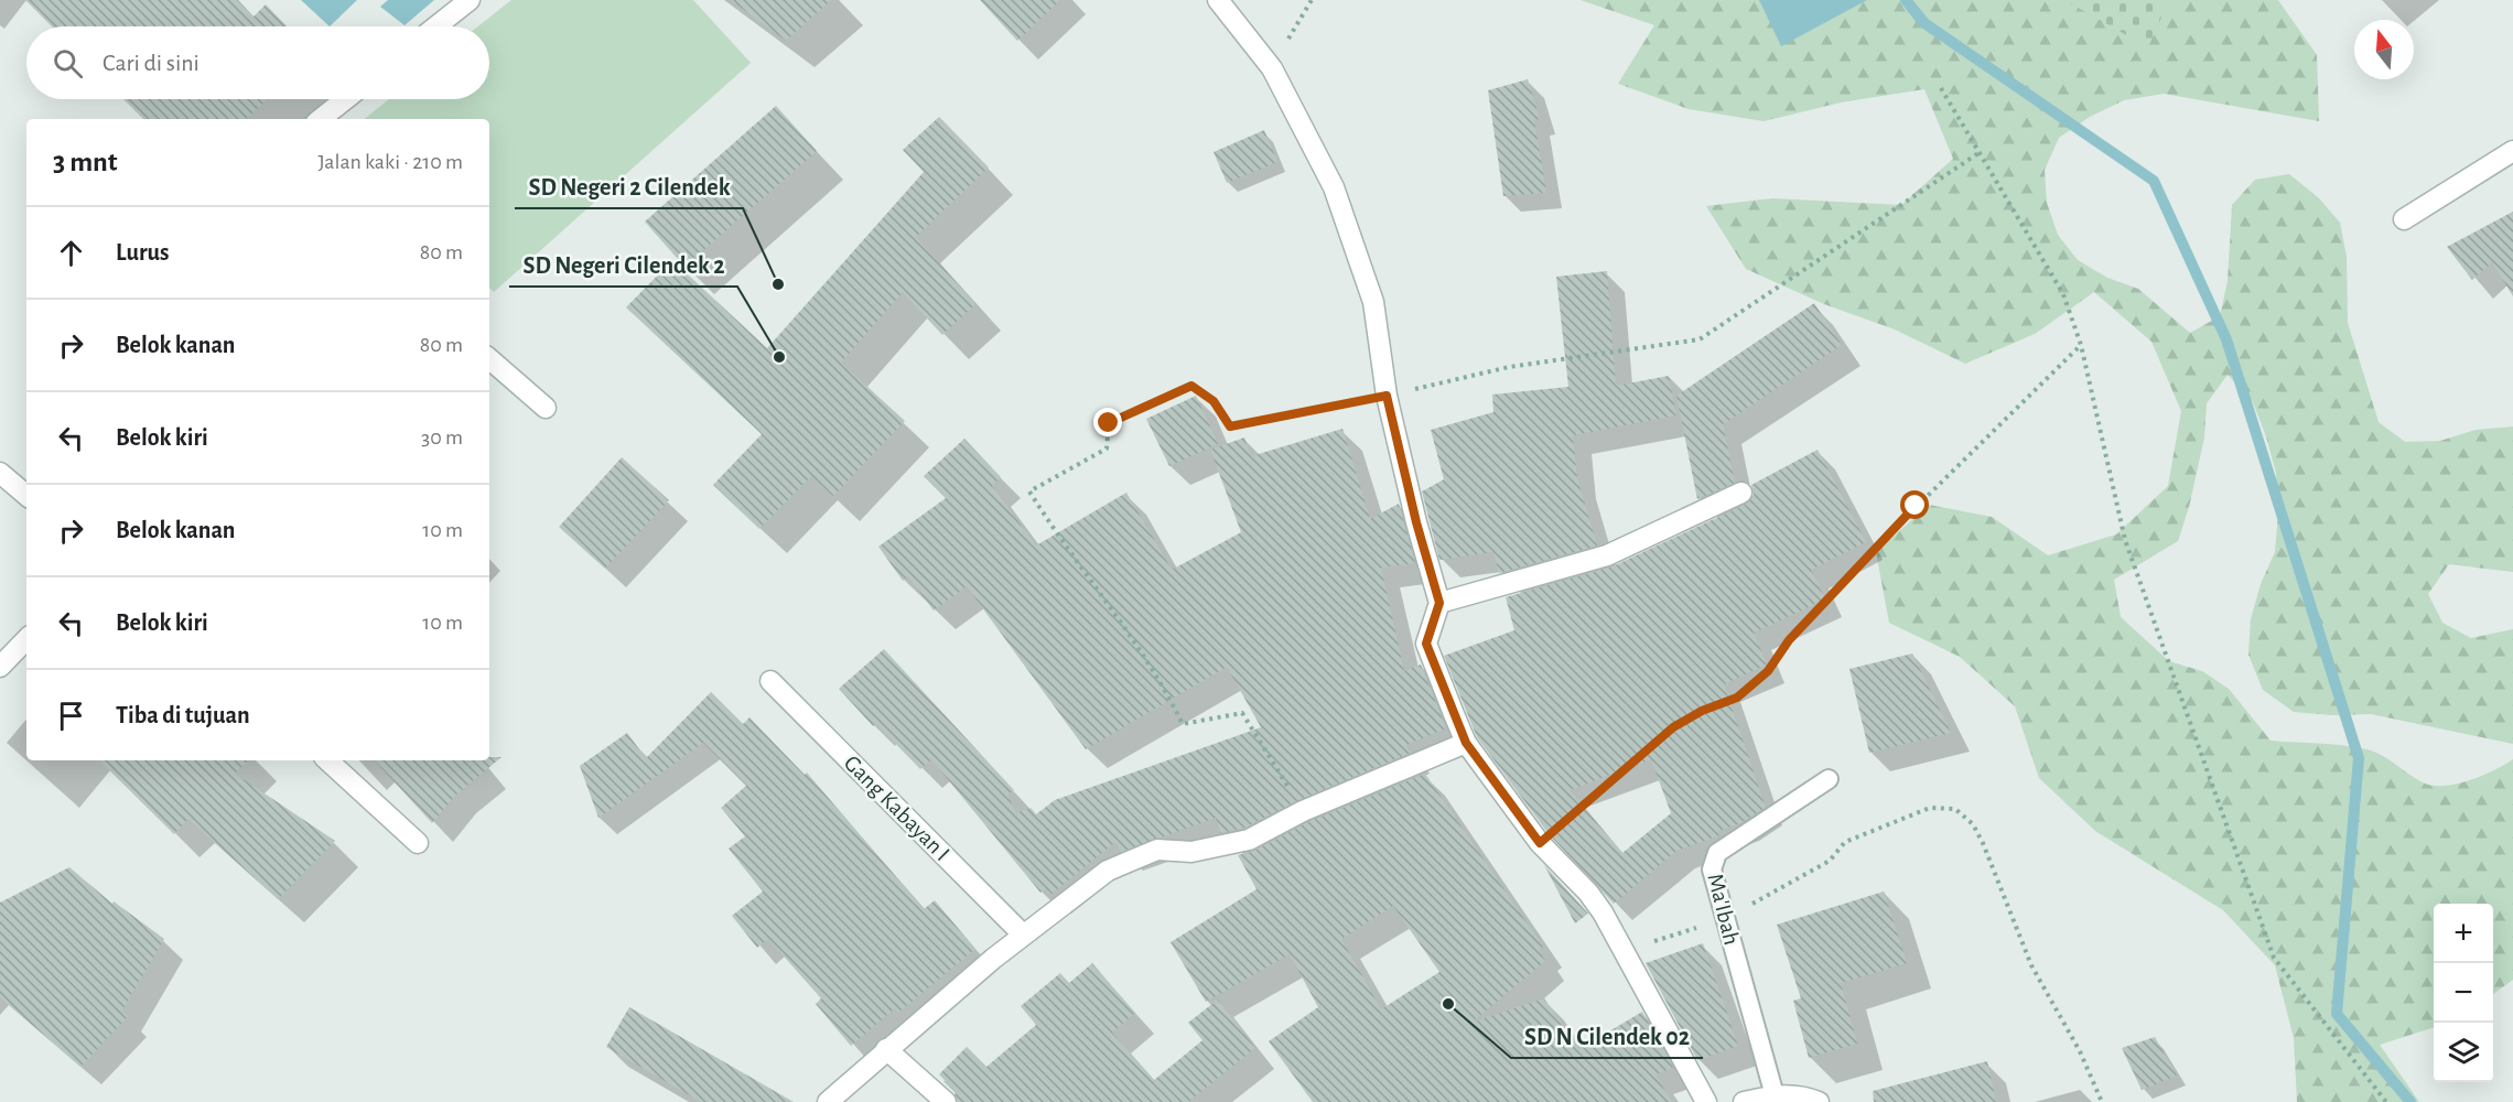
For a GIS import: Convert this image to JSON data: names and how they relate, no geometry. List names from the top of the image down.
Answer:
{
  "streets": {
    "street": ["Gang Kabayan I"],
    "lane": ["Ma'Ibah"]
  },
  "places": ["SD Negeri 2 Cilendek", "SD Negeri Cilendek 2", "SD N Cilendek 02"],
  "north": "top",
  "page": {
    "search": "Cari di sini",
    "heading": ["3 mnt", "Jalan kaki · 210 m"],
    "list": [
      ["Lurus", "80 m"],
      ["Belok kanan", "80 m"],
      ["Belok kiri", "30 m"],
      ["Belok kanan", "10 m"],
      ["Belok kiri", "10 m"],
      "Tiba di tujuan"
    ],
    "map_buttons": ["+", "−"]
  }
}
